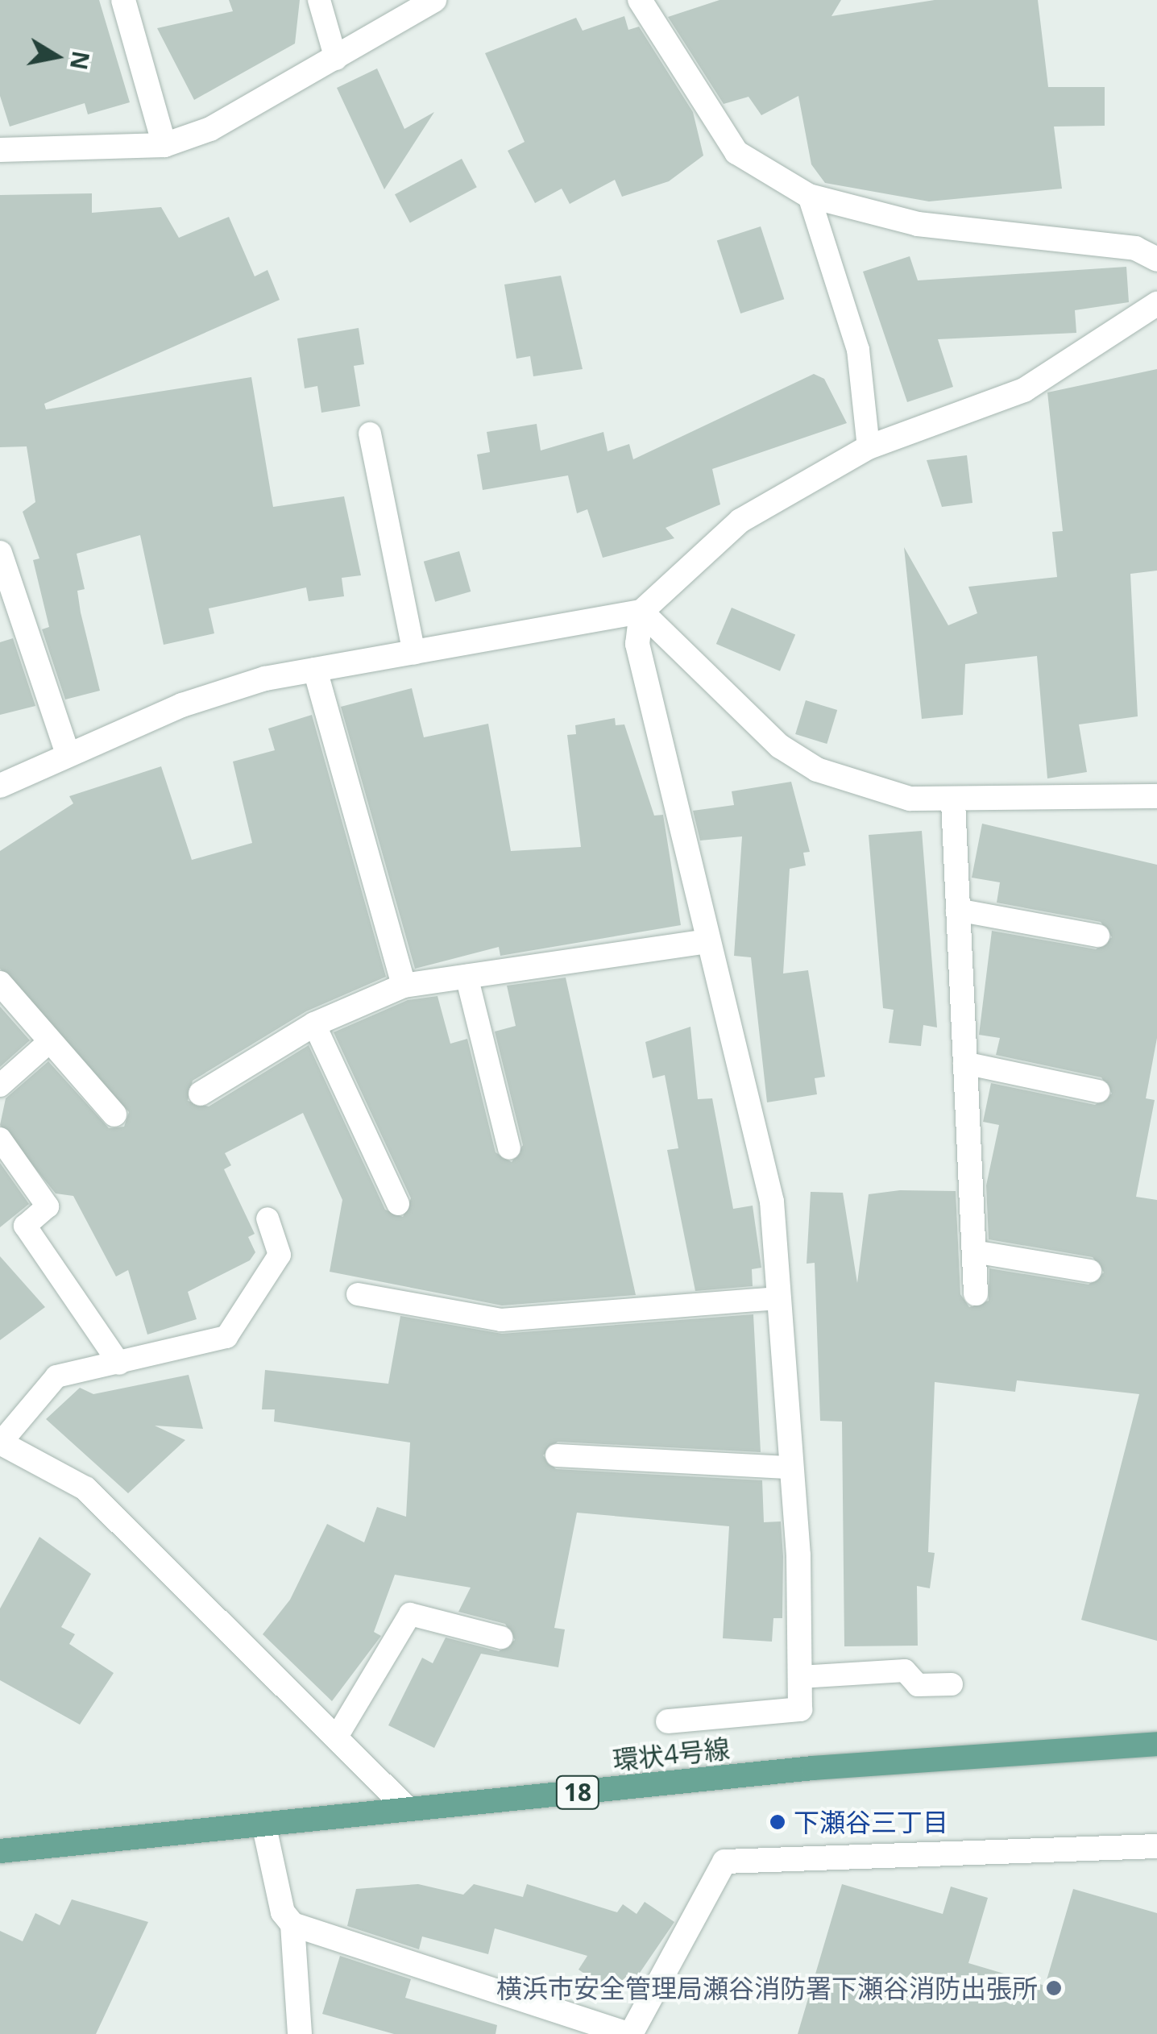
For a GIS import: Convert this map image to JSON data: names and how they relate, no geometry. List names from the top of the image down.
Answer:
{
  "streets": {
    "main road": ["環状4号線", "18"]
  },
  "places": ["下瀬谷三丁目", "横浜市安全管理局瀬谷消防署下瀬谷消防出張所"],
  "north": "right"
}
